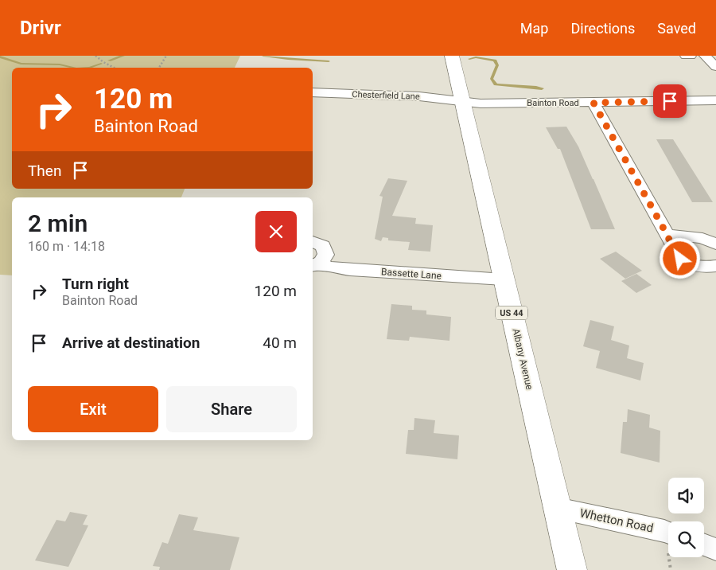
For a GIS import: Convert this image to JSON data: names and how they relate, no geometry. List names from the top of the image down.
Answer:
{
  "streets": {
    "highway": ["US 44", "Albany Avenue"],
    "street": [
      "Chesterfield Lane",
      "Bainton Road",
      "Bassette Lane",
      "Whetton Road"
    ]
  },
  "crossings": [
    ["Chesterfield Lane", "Bainton Road"],
    ["Chesterfield Lane", "Albany Avenue"],
    ["Bainton Road", "Albany Avenue"],
    ["Bassette Lane", "Albany Avenue"],
    ["Albany Avenue", "Whetton Road"]
  ],
  "page": {
    "header": "Drivr",
    "nav": ["Map", "Directions", "Saved"],
    "turn": ["120 m", "Bainton Road"],
    "then": "Then",
    "heading": ["2 min", "160 m · 14:18"],
    "list": [
      {
        "name": "Turn right",
        "note": "Bainton Road",
        "value": "120 m"
      },
      {
        "name": "Arrive at destination",
        "value": "40 m"
      }
    ],
    "buttons": ["Exit", "Share"]
  }
}
